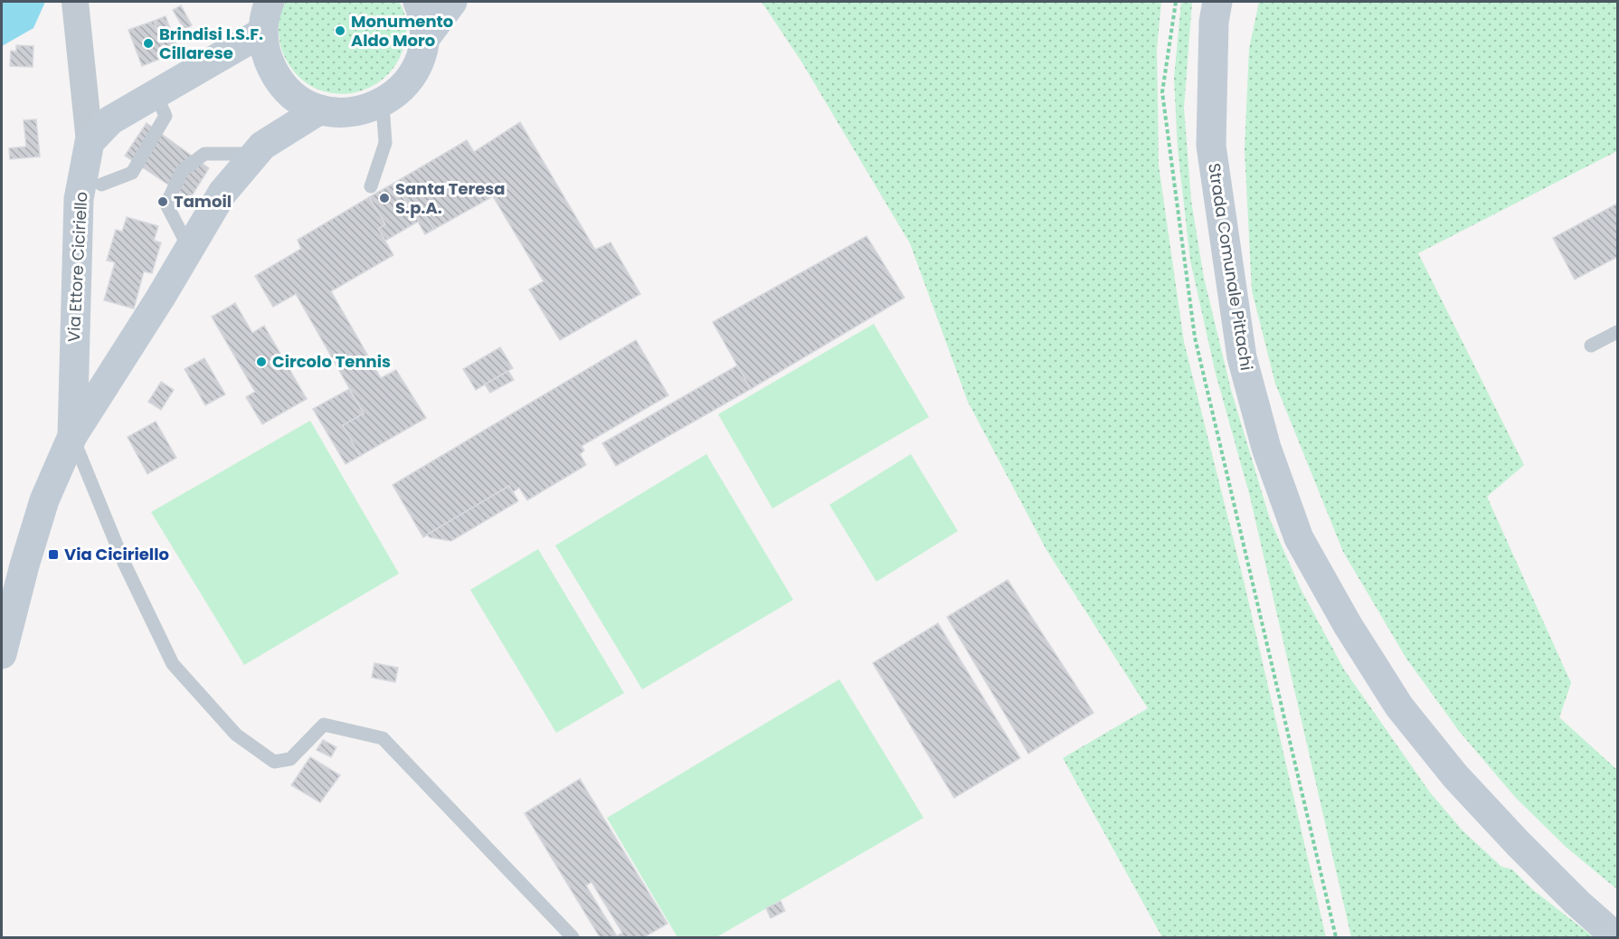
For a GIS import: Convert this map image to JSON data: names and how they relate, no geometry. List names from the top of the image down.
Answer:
{
  "streets": {
    "street": ["Via Ettore Ciciriello", "Strada Comunale Pittachi"]
  },
  "places": {
    "other": [
      "Monumento Aldo Moro",
      "Brindisi I.S.F. Cillarese",
      "Santa Teresa S.p.A.",
      "Tamoil",
      "Circolo Tennis"
    ],
    "transit": ["Via Ciciriello"]
  }
}
